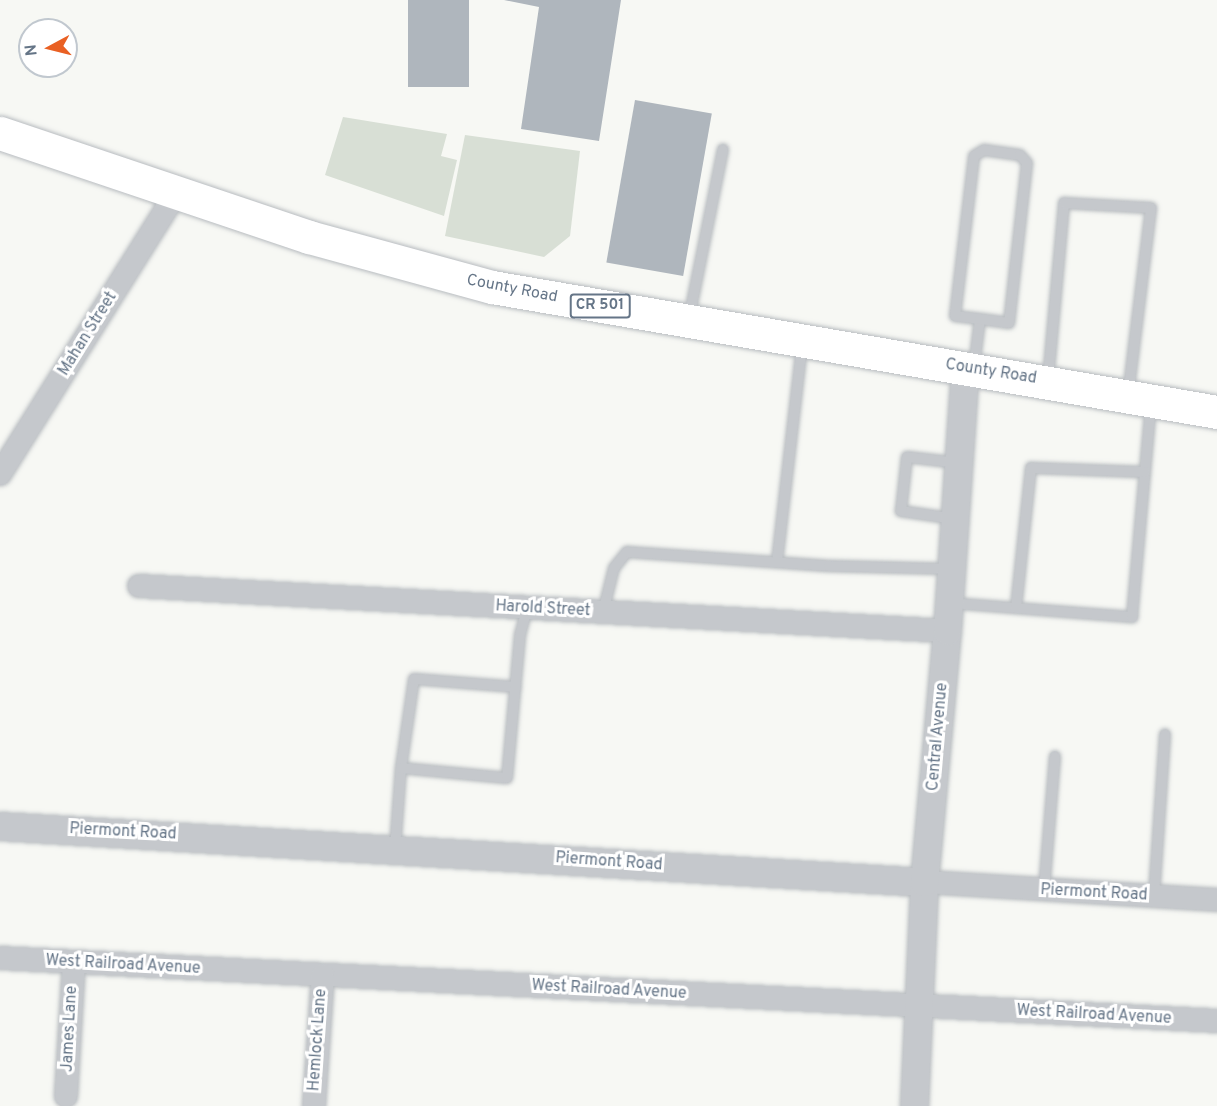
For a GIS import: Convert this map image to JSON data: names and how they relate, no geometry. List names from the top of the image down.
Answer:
{
  "streets": {
    "main road": ["County Road", "CR 501"],
    "street": [
      "Mahan Street",
      "Harold Street",
      "Central Avenue",
      "Piermont Road",
      "West Railroad Avenue",
      "James Lane",
      "Hemlock Lane"
    ]
  },
  "crossings": [
    ["County Road", "Mahan Street"],
    ["County Road", "Central Avenue"],
    ["Harold Street", "Central Avenue"],
    ["Central Avenue", "Piermont Road"],
    ["Central Avenue", "West Railroad Avenue"],
    ["West Railroad Avenue", "James Lane"],
    ["West Railroad Avenue", "Hemlock Lane"]
  ],
  "north": "left"
}
